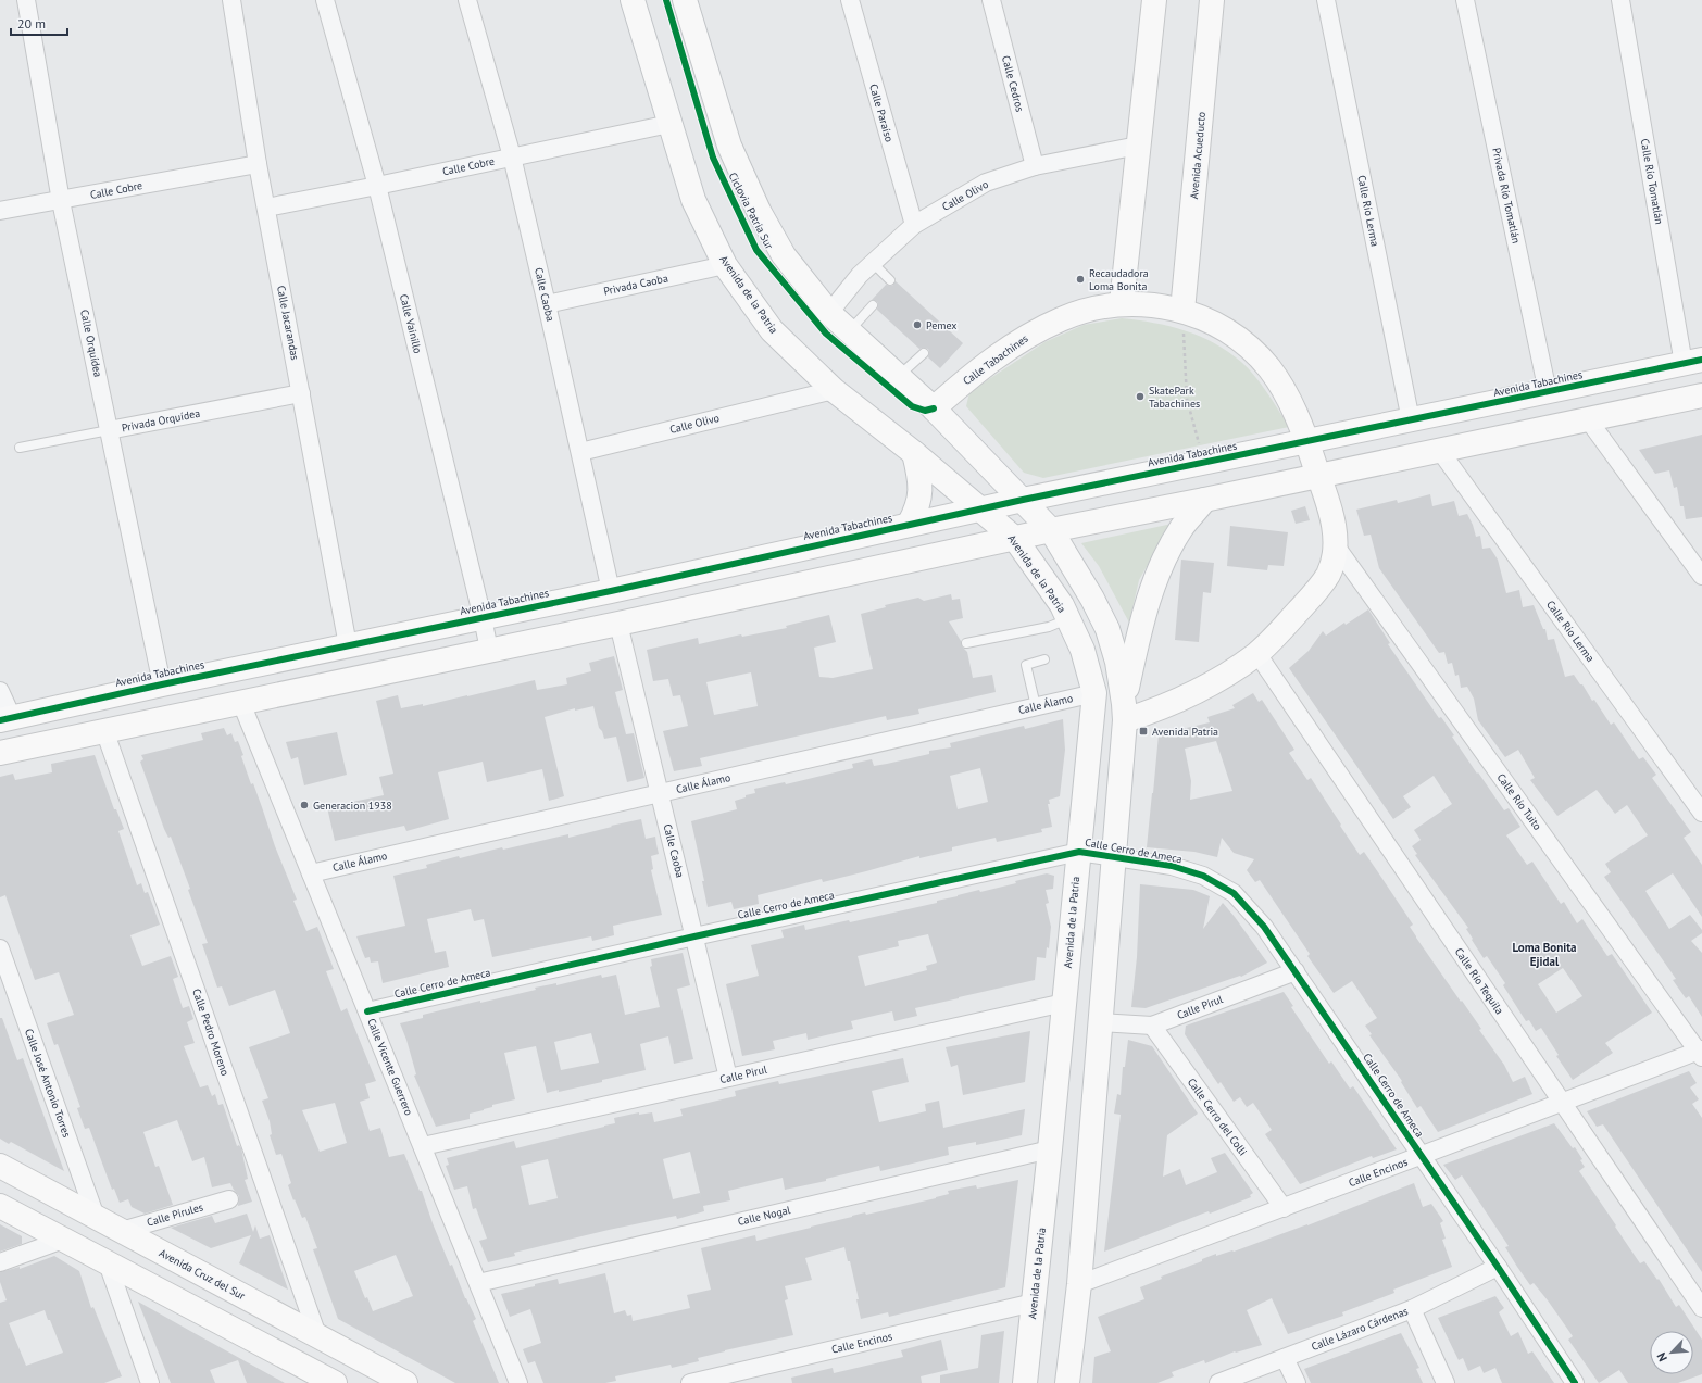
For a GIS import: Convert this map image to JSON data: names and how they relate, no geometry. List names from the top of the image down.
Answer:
{
  "streets": {
    "street": [
      "Calle Cedros",
      "Calle Paraíso",
      "Avenida Acueducto",
      "Calle Cobre",
      "Calle Río Tomatlán",
      "Calle Olivo",
      "Privada Río Tomatlán",
      "Calle Río Lerma",
      "Privada Caoba",
      "Calle Caoba",
      "Avenida de la Patria",
      "Calle Jacarandas",
      "Calle Vainillo",
      "Calle Orquídea",
      "Calle Tabachines",
      "Avenida Tabachines",
      "Privada Orquídea",
      "Calle Álamo",
      "Calle Río Tuito",
      "Calle Cerro de Ameca",
      "Calle Río Tequila",
      "Calle Pirul",
      "Calle Pedro Moreno",
      "Calle Vicente Guerrero",
      "Calle José Antonio Torres",
      "Calle Cerro del Colli",
      "Calle Encinos",
      "Calle Pirules",
      "Calle Nogal",
      "Avenida Cruz del Sur",
      "Calle Lázaro Cárdenas"
    ],
    "cycle path": ["Ciclovia Patria Sur"]
  },
  "crossings": [
    ["Calle Cedros", "Calle Olivo"],
    ["Calle Paraíso", "Calle Olivo"],
    ["Avenida Acueducto", "Calle Tabachines"],
    ["Calle Cobre", "Calle Caoba"],
    ["Calle Cobre", "Avenida de la Patria"],
    ["Calle Cobre", "Calle Jacarandas"],
    ["Calle Cobre", "Calle Vainillo"],
    ["Calle Cobre", "Calle Orquídea"],
    ["Calle Río Tomatlán", "Avenida Tabachines"],
    ["Calle Olivo", "Calle Caoba"],
    ["Calle Olivo", "Avenida de la Patria"],
    ["Privada Río Tomatlán", "Avenida Tabachines"],
    ["Calle Río Lerma", "Avenida Tabachines"],
    ["Privada Caoba", "Calle Caoba"],
    ["Privada Caoba", "Avenida de la Patria"],
    ["Calle Caoba", "Avenida Tabachines"],
    ["Calle Caoba", "Calle Álamo"],
    ["Calle Caoba", "Calle Cerro de Ameca"],
    ["Calle Caoba", "Calle Pirul"],
    ["Avenida de la Patria", "Avenida Tabachines"],
    ["Avenida de la Patria", "Calle Álamo"],
    ["Avenida de la Patria", "Calle Cerro de Ameca"],
    ["Avenida de la Patria", "Calle Pirul"],
    ["Avenida de la Patria", "Calle Encinos"],
    ["Avenida de la Patria", "Calle Nogal"],
    ["Calle Jacarandas", "Avenida Tabachines"],
    ["Calle Jacarandas", "Privada Orquídea"],
    ["Calle Vainillo", "Avenida Tabachines"],
    ["Calle Orquídea", "Avenida Tabachines"],
    ["Calle Orquídea", "Privada Orquídea"],
    ["Calle Tabachines", "Avenida Tabachines"],
    ["Calle Álamo", "Calle Vicente Guerrero"],
    ["Calle Río Tuito", "Calle Encinos"],
    ["Calle Cerro de Ameca", "Calle Pirul"],
    ["Calle Cerro de Ameca", "Calle Vicente Guerrero"],
    ["Calle Cerro de Ameca", "Calle Encinos"],
    ["Calle Cerro de Ameca", "Calle Lázaro Cárdenas"],
    ["Calle Río Tequila", "Calle Encinos"],
    ["Calle Pirul", "Calle Vicente Guerrero"],
    ["Calle Pirul", "Calle Cerro del Colli"],
    ["Calle Pedro Moreno", "Avenida Cruz del Sur"],
    ["Calle Vicente Guerrero", "Calle Nogal"],
    ["Calle José Antonio Torres", "Avenida Cruz del Sur"],
    ["Calle Cerro del Colli", "Calle Encinos"],
    ["Calle Pirules", "Avenida Cruz del Sur"]
  ],
  "districts": ["Loma Bonita Ejidal"],
  "places": {
    "other": [
      "Recaudadora Loma Bonita",
      "Pemex",
      "SkatePark Tabachines",
      "Generacion 1938"
    ],
    "transit": ["Avenida Patria"]
  },
  "scale_bar": "20 m",
  "north": "bottom left"
}
